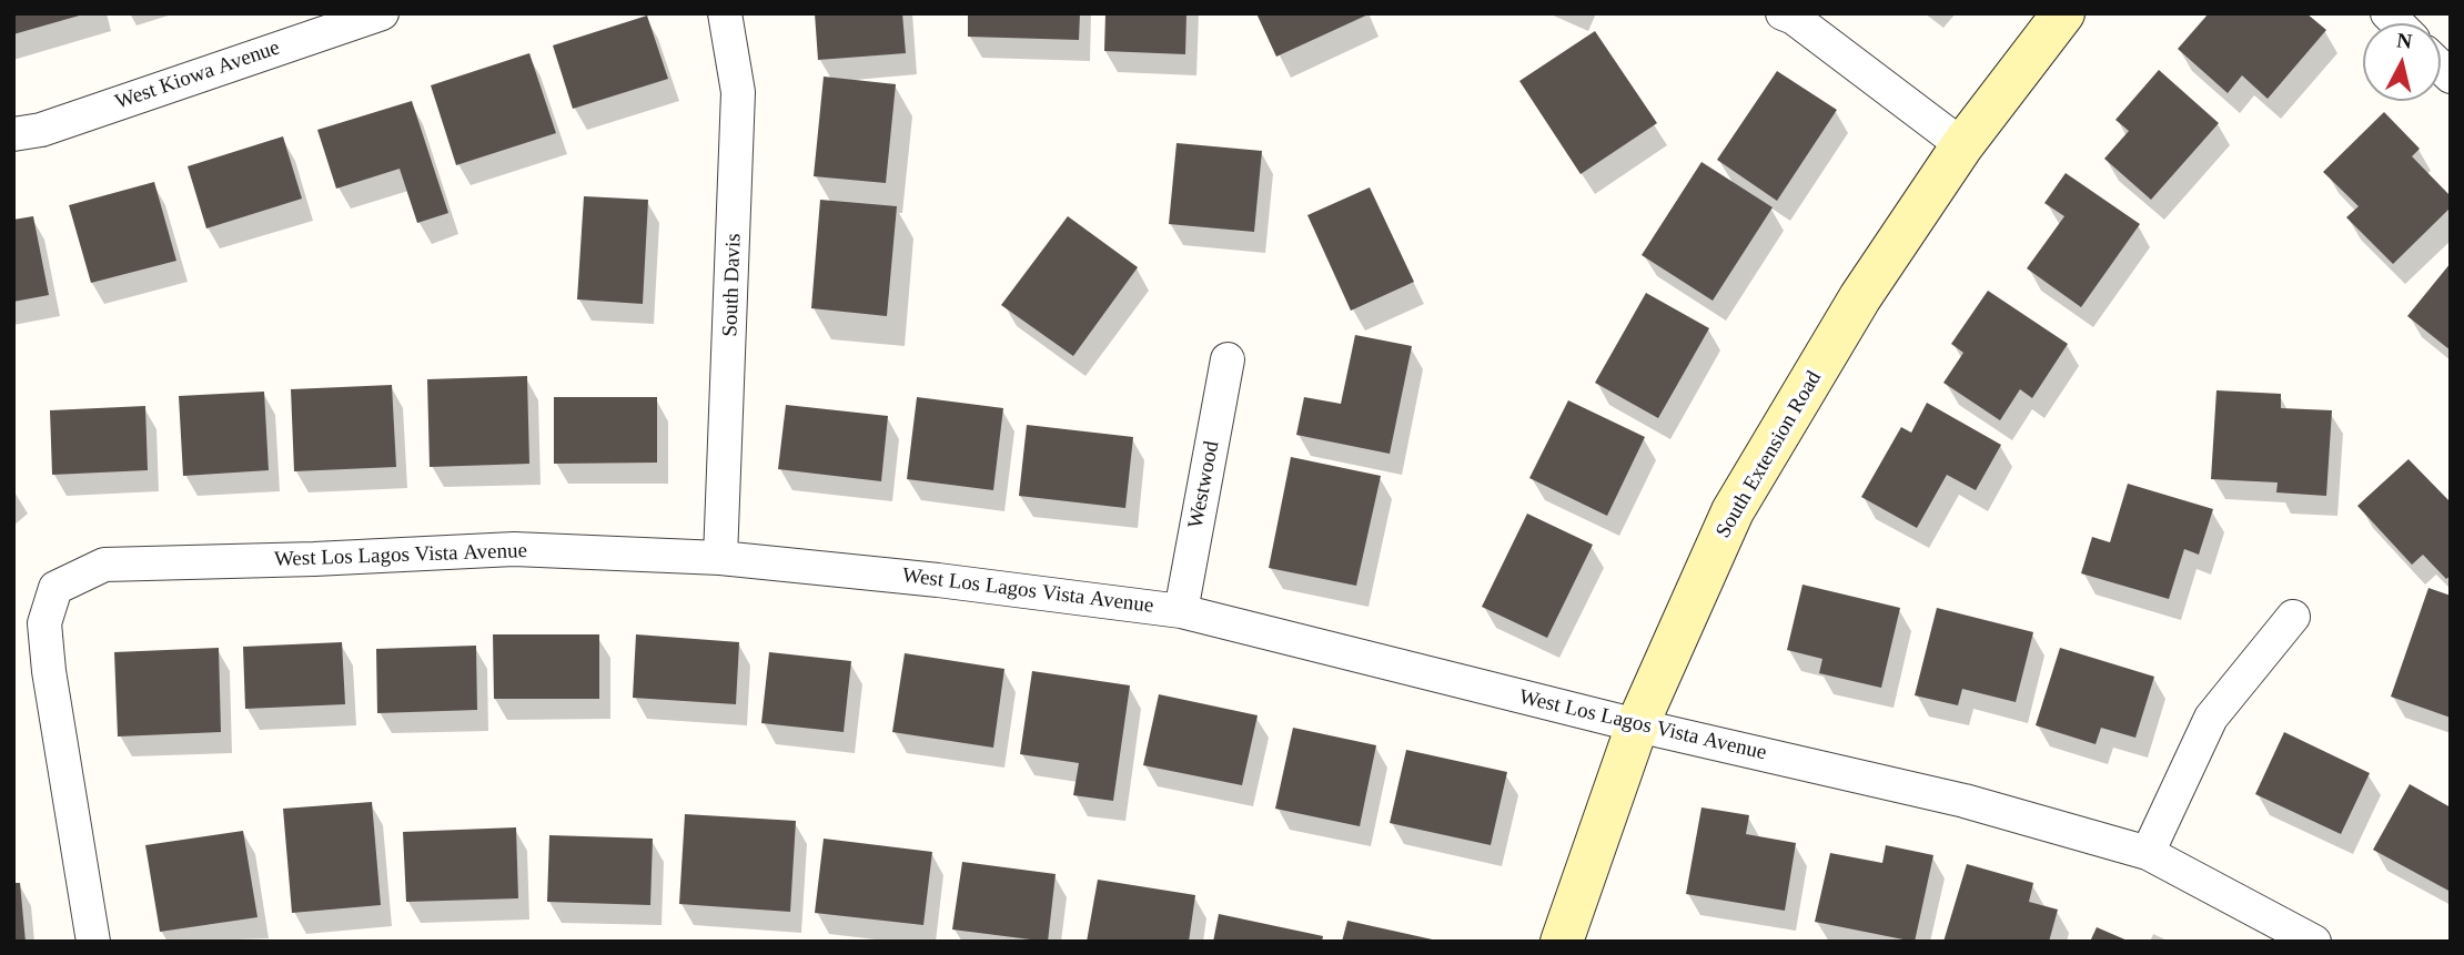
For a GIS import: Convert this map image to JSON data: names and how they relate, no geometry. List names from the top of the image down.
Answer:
{
  "streets": {
    "street": [
      "West Kiowa Avenue",
      "South Davis",
      "South Extension Road",
      "Westwood",
      "West Los Lagos Vista Avenue"
    ]
  },
  "crossings": [
    ["South Davis", "West Los Lagos Vista Avenue"],
    ["South Extension Road", "West Los Lagos Vista Avenue"],
    ["Westwood", "West Los Lagos Vista Avenue"]
  ],
  "north": "top"
}
